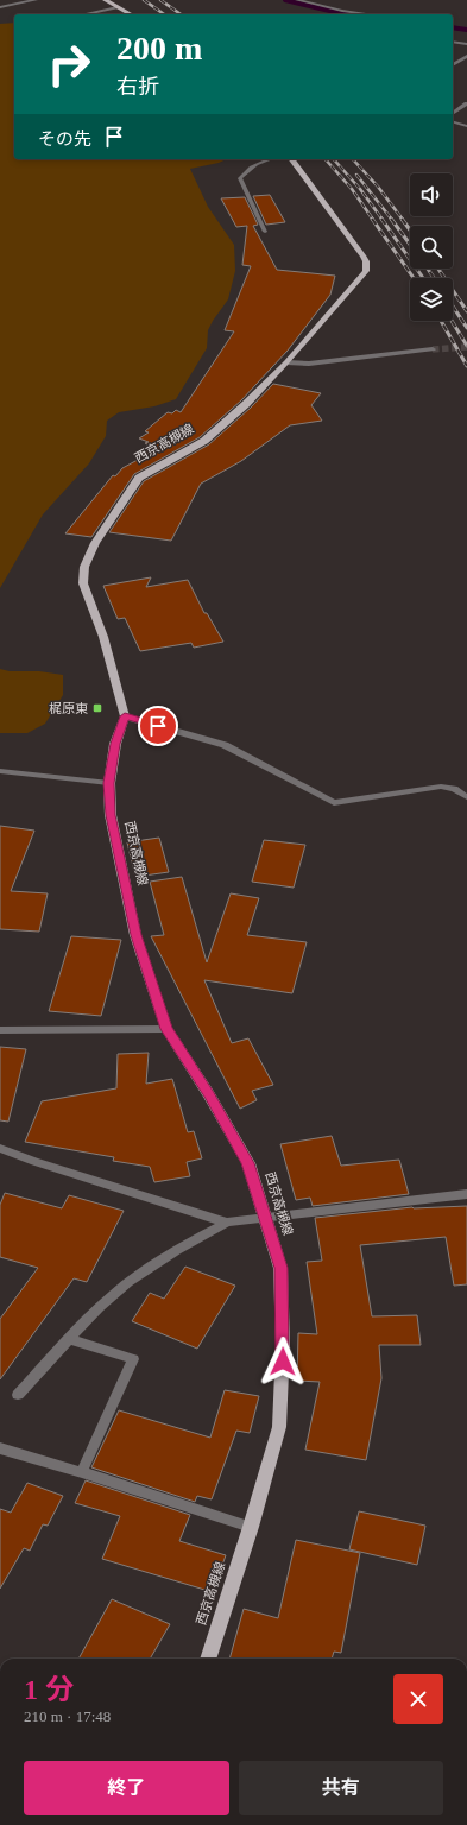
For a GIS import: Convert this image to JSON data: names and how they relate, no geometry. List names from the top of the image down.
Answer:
{
  "streets": {
    "main road": ["西京高槻線"]
  },
  "places": {
    "transit": ["梶原東"]
  },
  "page": {
    "turn": ["200 m", "右折"],
    "then": "その先",
    "heading": ["1 分", "210 m · 17:48"],
    "buttons": ["終了", "共有"]
  }
}
